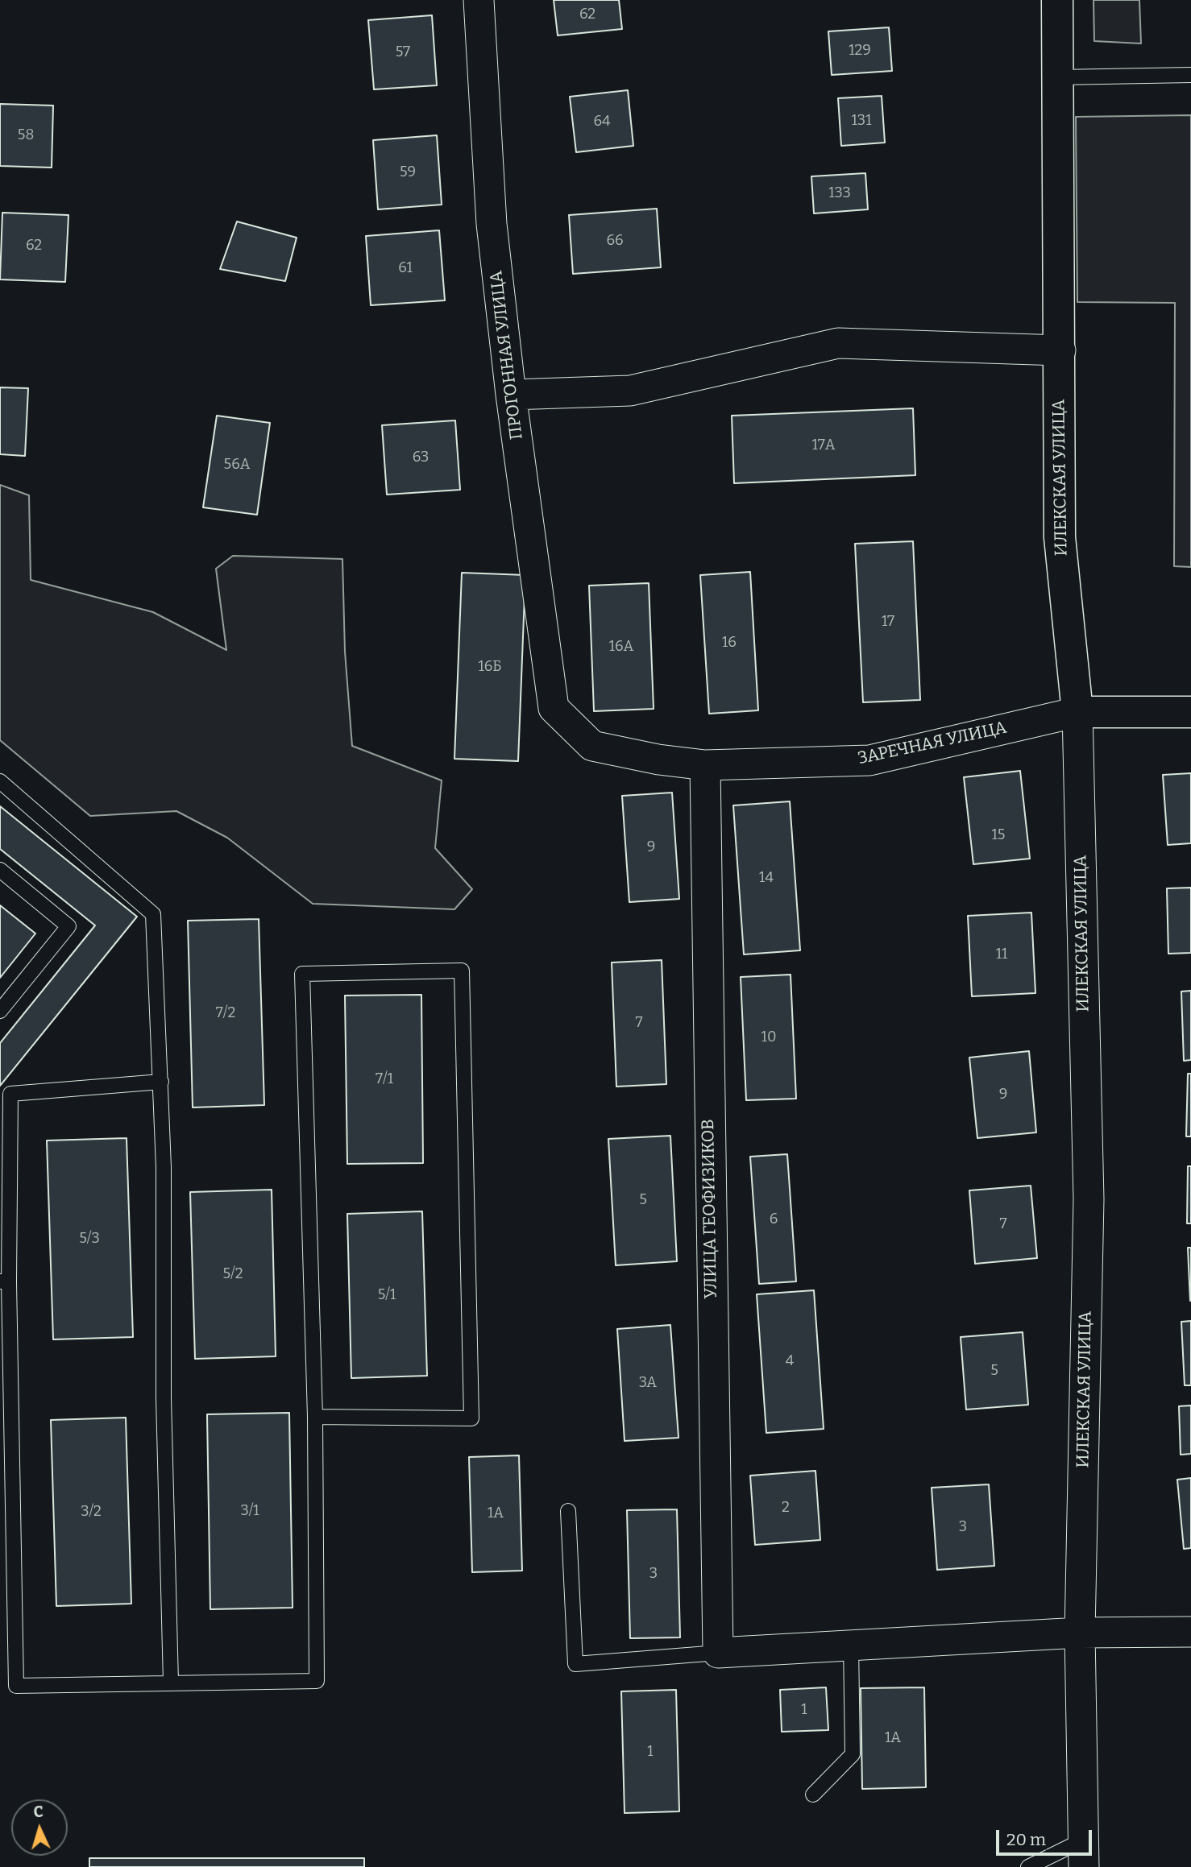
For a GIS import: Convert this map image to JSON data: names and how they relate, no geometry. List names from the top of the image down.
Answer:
{
  "streets": {
    "street": [
      "ПРОГОННАЯ УЛИЦА",
      "ИЛЕКСКАЯ УЛИЦА",
      "ЗАРЕЧНАЯ УЛИЦА",
      "УЛИЦА ГЕОФИЗИКОВ"
    ]
  },
  "crossings": [
    ["ПРОГОННАЯ УЛИЦА", "ЗАРЕЧНАЯ УЛИЦА"],
    ["ИЛЕКСКАЯ УЛИЦА", "ЗАРЕЧНАЯ УЛИЦА"],
    ["ЗАРЕЧНАЯ УЛИЦА", "УЛИЦА ГЕОФИЗИКОВ"]
  ],
  "house_numbers": [
    "62",
    "129",
    "57",
    "131",
    "64",
    "58",
    "59",
    "133",
    "66",
    "62",
    "61",
    "17А",
    "63",
    "56А",
    "17",
    "16",
    "16А",
    "16Б",
    "15",
    "9",
    "14",
    "11",
    "7/2",
    "7",
    "10",
    "7/1",
    "9",
    "5",
    "6",
    "7",
    "5/3",
    "5/2",
    "5/1",
    "4",
    "5",
    "3А",
    "2",
    "3/1",
    "3/2",
    "1А",
    "3",
    "3",
    "1",
    "1А",
    "1"
  ],
  "scale_bar": "20 m",
  "north": "top"
}
